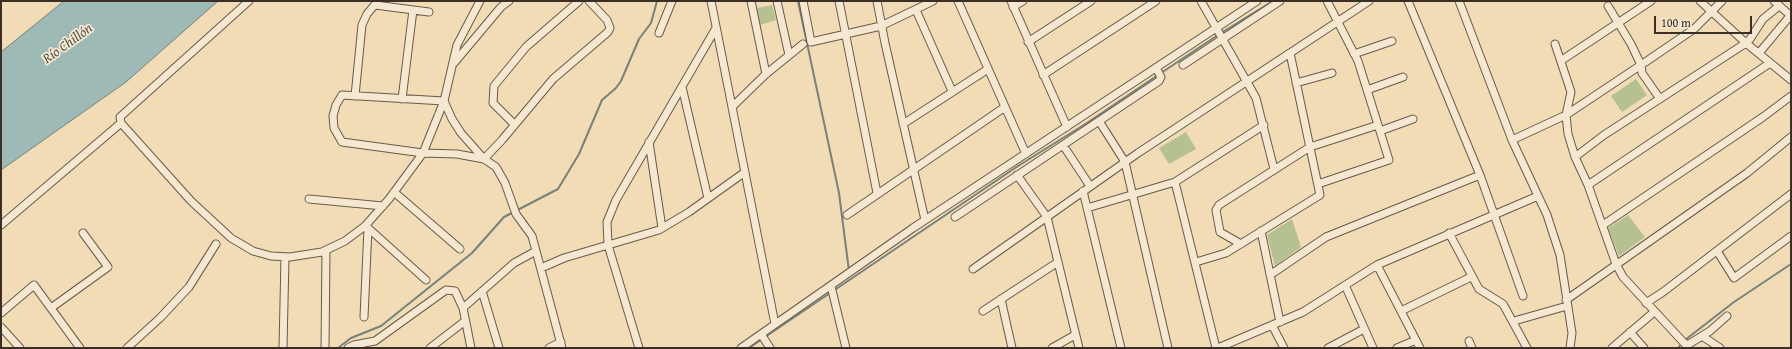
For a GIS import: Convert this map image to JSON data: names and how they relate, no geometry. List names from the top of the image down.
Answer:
{
  "water": ["Río Chillón"],
  "scale_bar": "100 m"
}
